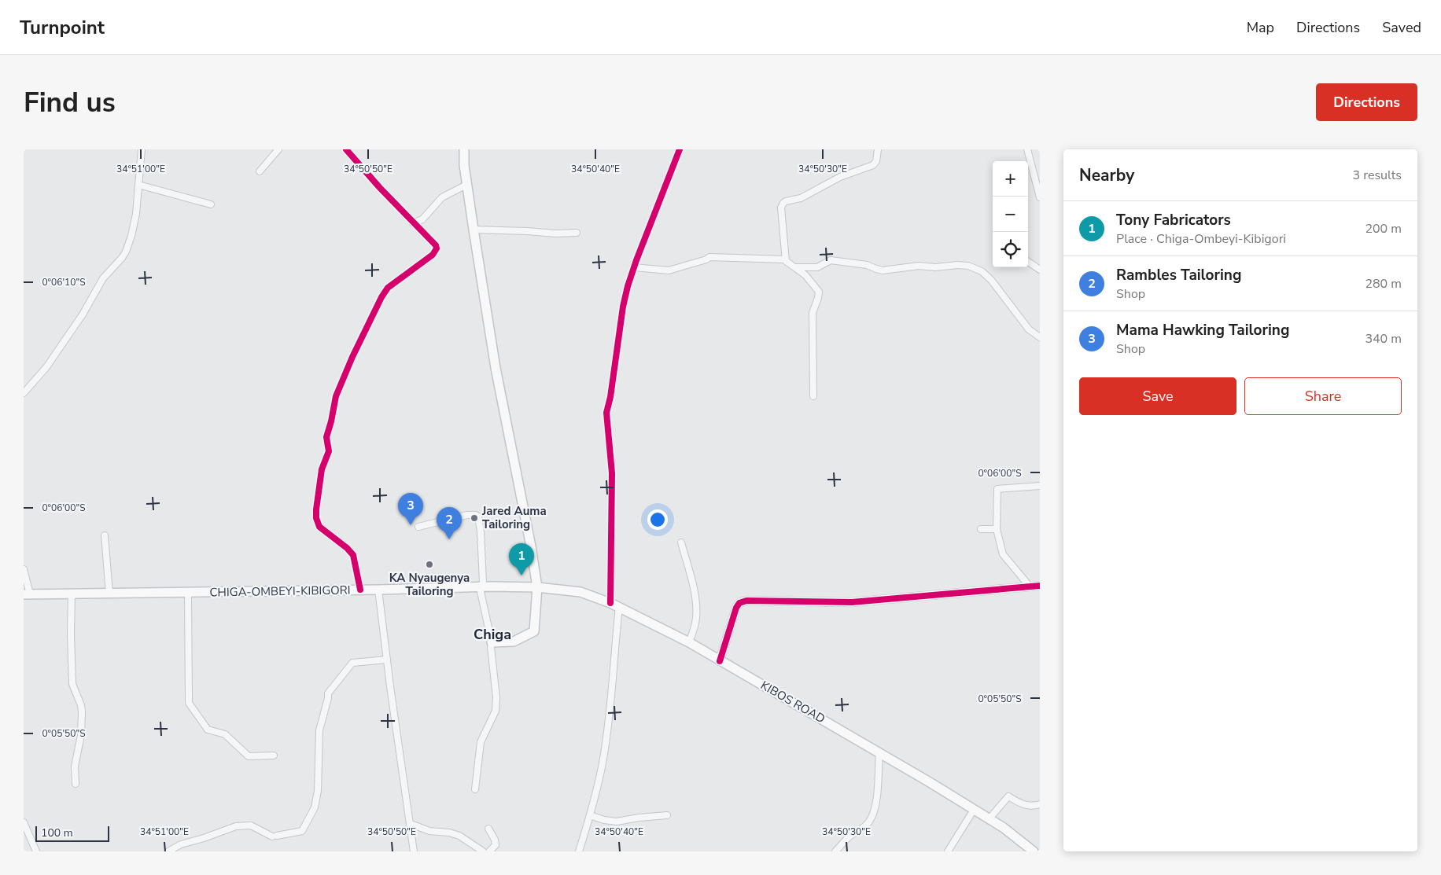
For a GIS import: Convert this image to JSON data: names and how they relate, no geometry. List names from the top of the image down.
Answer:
{
  "streets": {
    "main road": ["CHIGA-OMBEYI-KIBIGORI", "KIBOS ROAD"]
  },
  "crossings": [
    ["CHIGA-OMBEYI-KIBIGORI", "KIBOS ROAD"]
  ],
  "districts": ["Chiga"],
  "places": ["Jared Auma Tailoring", "KA Nyaugenya Tailoring"],
  "scale_bar": "100 m",
  "page": {
    "header": "Turnpoint",
    "nav": ["Map", "Directions", "Saved"],
    "buttons": [
      "Directions",
      ["Save", "Share"]
    ],
    "title": "Find us",
    "heading": ["Nearby", "3 results"],
    "map_buttons": ["+", "−"],
    "list": [
      {
        "mark": "1",
        "name": "Tony Fabricators",
        "note": "Place · Chiga-Ombeyi-Kibigori",
        "value": "200 m"
      },
      {
        "mark": "2",
        "name": "Rambles Tailoring",
        "note": "Shop",
        "value": "280 m"
      },
      {
        "mark": "3",
        "name": "Mama Hawking Tailoring",
        "note": "Shop",
        "value": "340 m"
      }
    ],
    "pins": ["3", "2", "1"],
    "scale": "100 m"
  },
  "coordinates": [
    "34°51'00\"E",
    "34°50'50\"E",
    "34°50'40\"E",
    "34°50'30\"E",
    "0°06'10\"S",
    "0°06'00\"S",
    "0°05'50\"S"
  ]
}
